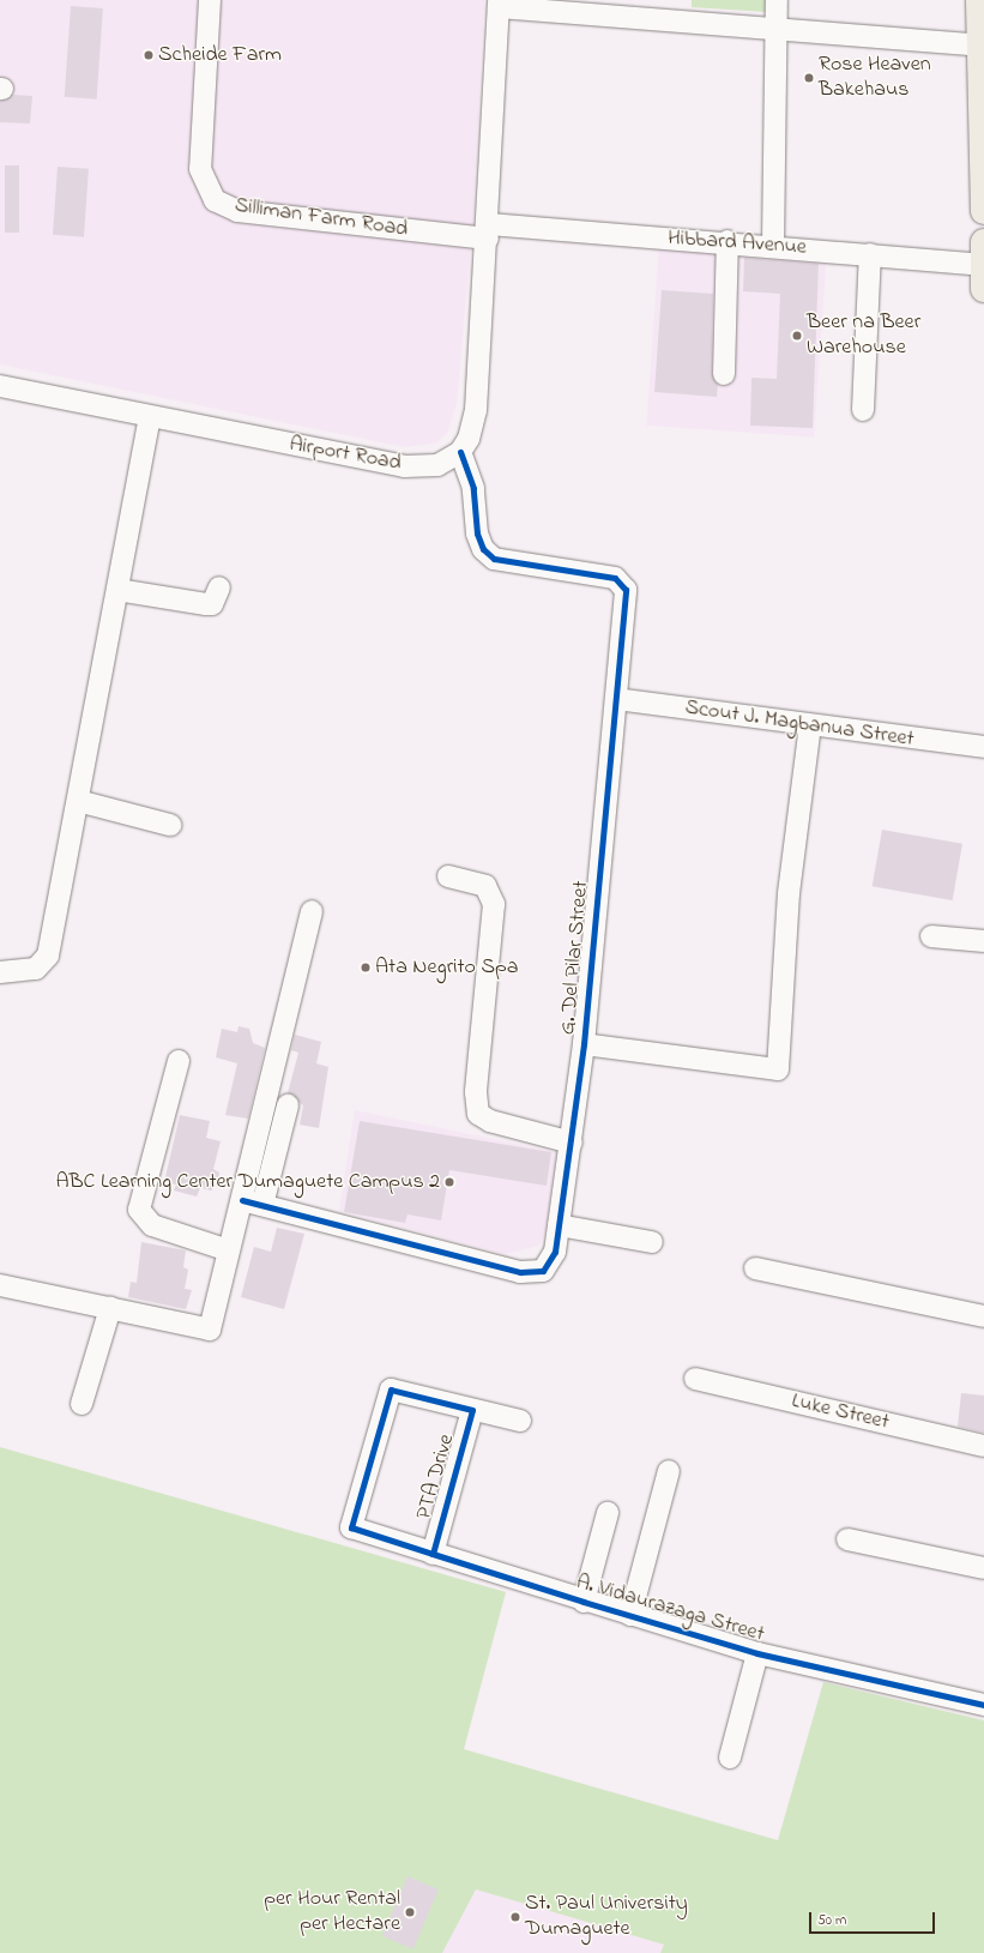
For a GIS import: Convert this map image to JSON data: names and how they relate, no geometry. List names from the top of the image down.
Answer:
{
  "streets": {
    "street": [
      "Silliman Farm Road",
      "Hibbard Avenue",
      "Airport Road",
      "Scout J. Magbanua Street",
      "G. Del Pilar Street",
      "Luke Street",
      "PTA Drive",
      "A. Vidaurazaga Street"
    ]
  },
  "crossings": [
    ["Silliman Farm Road", "Hibbard Avenue"],
    ["Airport Road", "G. Del Pilar Street"],
    ["Scout J. Magbanua Street", "G. Del Pilar Street"],
    ["PTA Drive", "A. Vidaurazaga Street"]
  ],
  "places": [
    "Scheide Farm",
    "Rose Heaven Bakehaus",
    "Beer na Beer Warehouse",
    "Ata Negrito Spa",
    "ABC Learning Center Dumaguete Campus 2",
    "per Hour Rental per Hectare",
    "St. Paul University Dumaguete"
  ],
  "scale_bar": "50 m"
}
